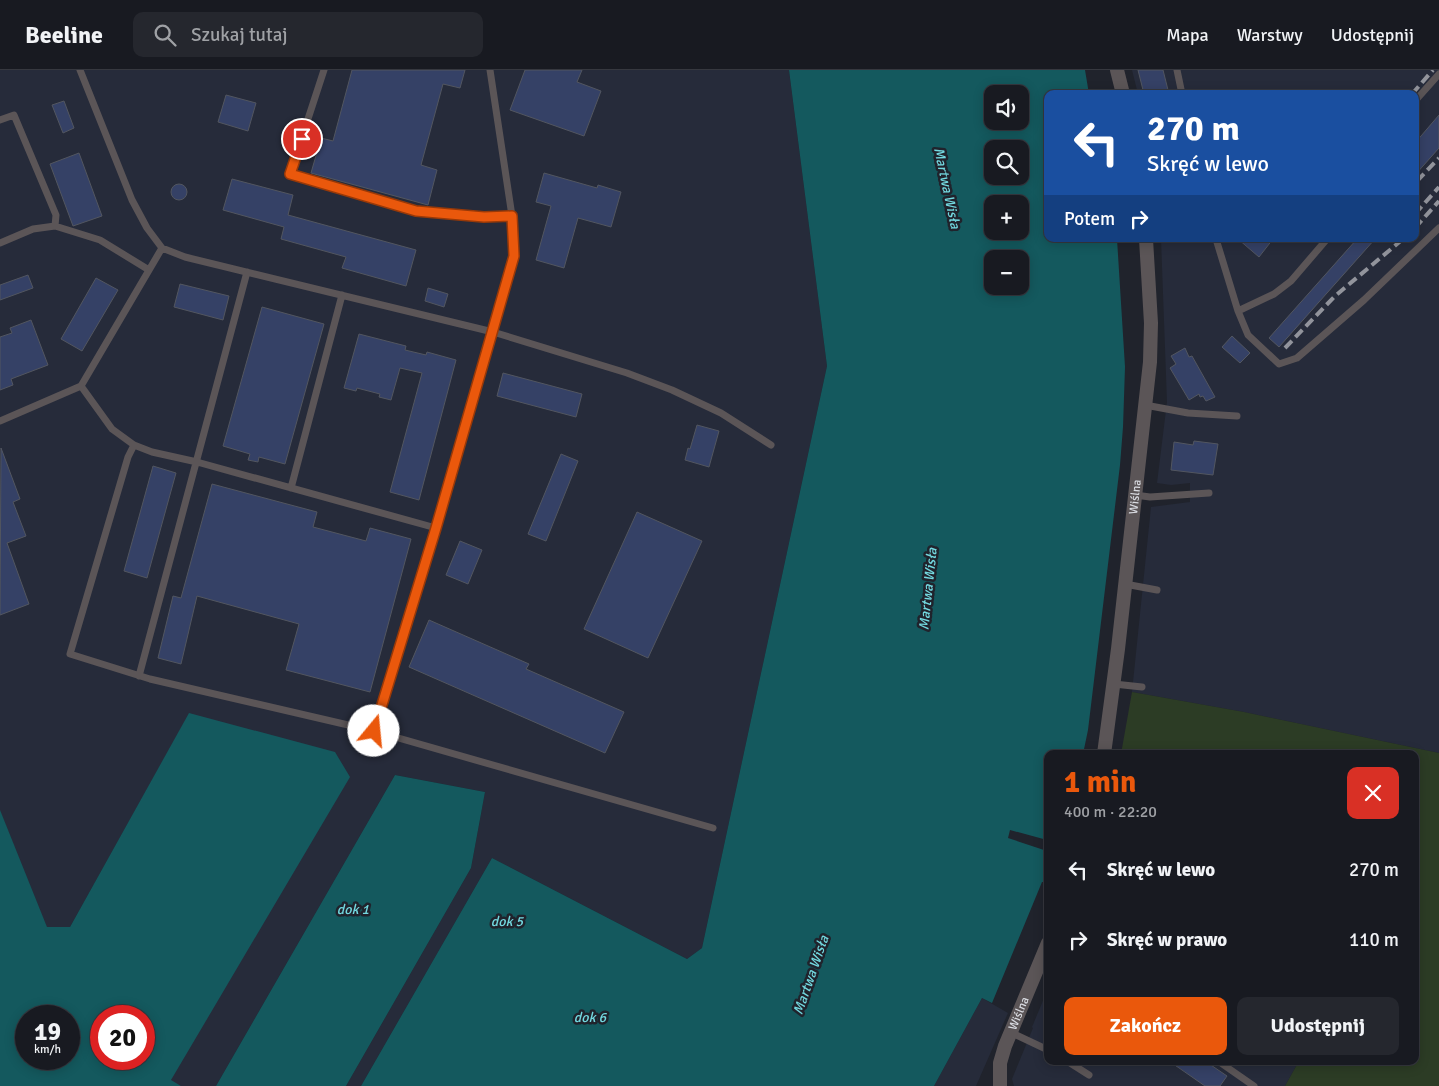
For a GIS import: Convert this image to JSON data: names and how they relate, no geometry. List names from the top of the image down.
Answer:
{
  "streets": {
    "street": ["Wiślna"]
  },
  "water": [
    "Martwa Wisła",
    "dok 1",
    "dok 5",
    "dok 6"
  ],
  "page": {
    "header": "Beeline",
    "search": "Szukaj tutaj",
    "nav": ["Mapa", "Warstwy", "Udostępnij"],
    "map_buttons": ["+", "−"],
    "turn": ["270 m", "Skręć w lewo"],
    "then": "Potem",
    "heading": ["1 min", "400 m · 22:20"],
    "list": [
      {
        "name": "Skręć w lewo",
        "value": "270 m"
      },
      {
        "name": "Skręć w prawo",
        "value": "110 m"
      }
    ],
    "buttons": ["Zakończ", "Udostępnij"],
    "speed": "19 km/h",
    "limit": "20"
  }
}
